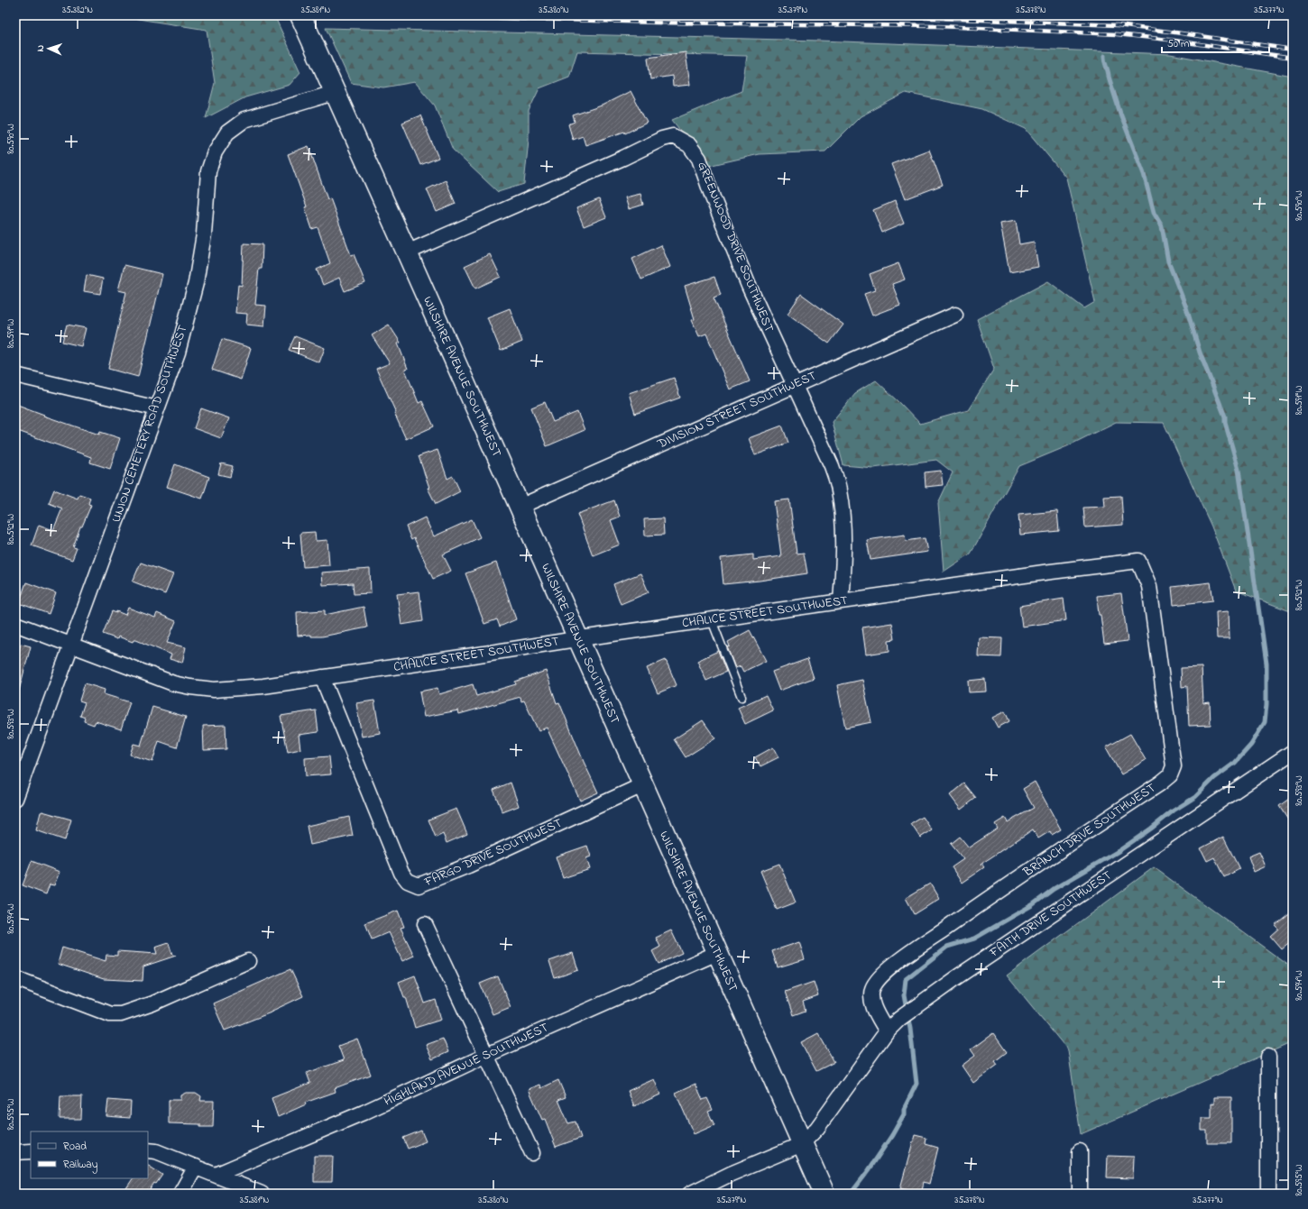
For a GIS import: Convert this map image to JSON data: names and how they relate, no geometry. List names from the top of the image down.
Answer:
{
  "streets": {
    "street": [
      "GREENWOOD DRIVE SOUTHWEST",
      "WILSHIRE AVENUE SOUTHWEST",
      "DIVISION STREET SOUTHWEST",
      "UNION CEMETERY ROAD SOUTHWEST",
      "CHALICE STREET SOUTHWEST",
      "BRANCH DRIVE SOUTHWEST",
      "FARGO DRIVE SOUTHWEST",
      "FAITH DRIVE SOUTHWEST",
      "HIGHLAND AVENUE SOUTHWEST"
    ]
  },
  "crossings": [
    ["GREENWOOD DRIVE SOUTHWEST", "WILSHIRE AVENUE SOUTHWEST"],
    ["GREENWOOD DRIVE SOUTHWEST", "DIVISION STREET SOUTHWEST"],
    ["GREENWOOD DRIVE SOUTHWEST", "CHALICE STREET SOUTHWEST"],
    ["WILSHIRE AVENUE SOUTHWEST", "DIVISION STREET SOUTHWEST"],
    ["WILSHIRE AVENUE SOUTHWEST", "UNION CEMETERY ROAD SOUTHWEST"],
    ["WILSHIRE AVENUE SOUTHWEST", "CHALICE STREET SOUTHWEST"],
    ["WILSHIRE AVENUE SOUTHWEST", "FARGO DRIVE SOUTHWEST"],
    ["WILSHIRE AVENUE SOUTHWEST", "FAITH DRIVE SOUTHWEST"],
    ["WILSHIRE AVENUE SOUTHWEST", "HIGHLAND AVENUE SOUTHWEST"],
    ["UNION CEMETERY ROAD SOUTHWEST", "CHALICE STREET SOUTHWEST"],
    ["CHALICE STREET SOUTHWEST", "BRANCH DRIVE SOUTHWEST"],
    ["CHALICE STREET SOUTHWEST", "FARGO DRIVE SOUTHWEST"],
    ["BRANCH DRIVE SOUTHWEST", "FAITH DRIVE SOUTHWEST"]
  ],
  "legend": ["Road", "Railway"],
  "scale_bar": "50 m",
  "north": "left",
  "coordinates": [
    "35.382°N",
    "35.381°N",
    "35.380°N",
    "35.379°N",
    "35.378°N",
    "35.377°N",
    "80.590°W",
    "80.591°W",
    "80.592°W",
    "80.593°W",
    "80.594°W",
    "80.595°W"
  ]
}
